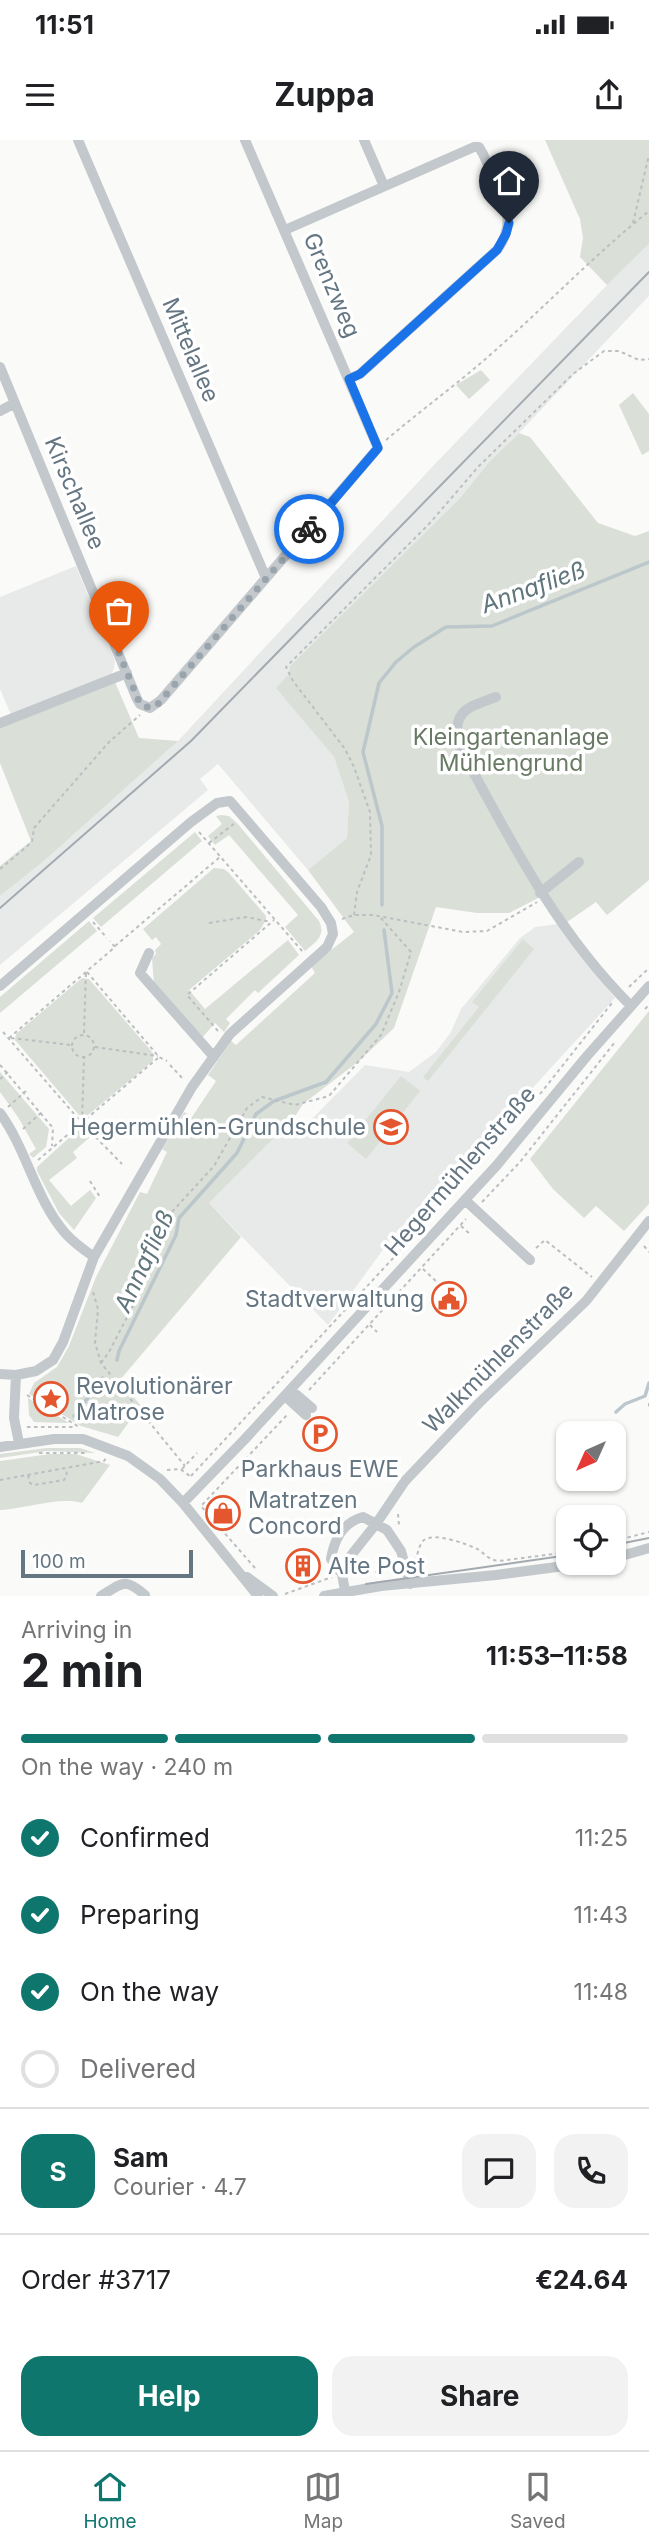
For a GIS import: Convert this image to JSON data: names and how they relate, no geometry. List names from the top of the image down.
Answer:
{
  "streets": {
    "street": [
      "Grenzweg",
      "Mittelallee",
      "Kirschallee",
      "Hegermühlenstraße",
      "Walkmühlenstraße"
    ]
  },
  "water": ["Annafließ"],
  "parks": ["Kleingartenanlage Mühlengrund"],
  "places": {
    "school or university": ["Hegermühlen-Grundschule"],
    "public building": ["Stadtverwaltung"],
    "place": ["Revolutionärer Matrose"],
    "parking": ["Parkhaus EWE"],
    "shop": ["Matratzen Concord"],
    "building": ["Alte Post"]
  },
  "scale_bar": "100 m",
  "north": "bottom left",
  "page": {
    "status": "11:51",
    "header": "Zuppa",
    "scale": "100 m",
    "heading": ["2 min", "Arriving in", "11:53–11:58"],
    "panel": [
      "Sam",
      "Courier · 4.7",
      "Order #3717",
      "€24.64"
    ],
    "bar": "On the way · 240 m",
    "list": [
      ["Confirmed", "11:25"],
      ["Preparing", "11:43"],
      ["On the way", "11:48"],
      "Delivered"
    ],
    "round": "S",
    "buttons": ["Help", "Share"],
    "tabs": ["Home", "Map", "Saved"]
  }
}
